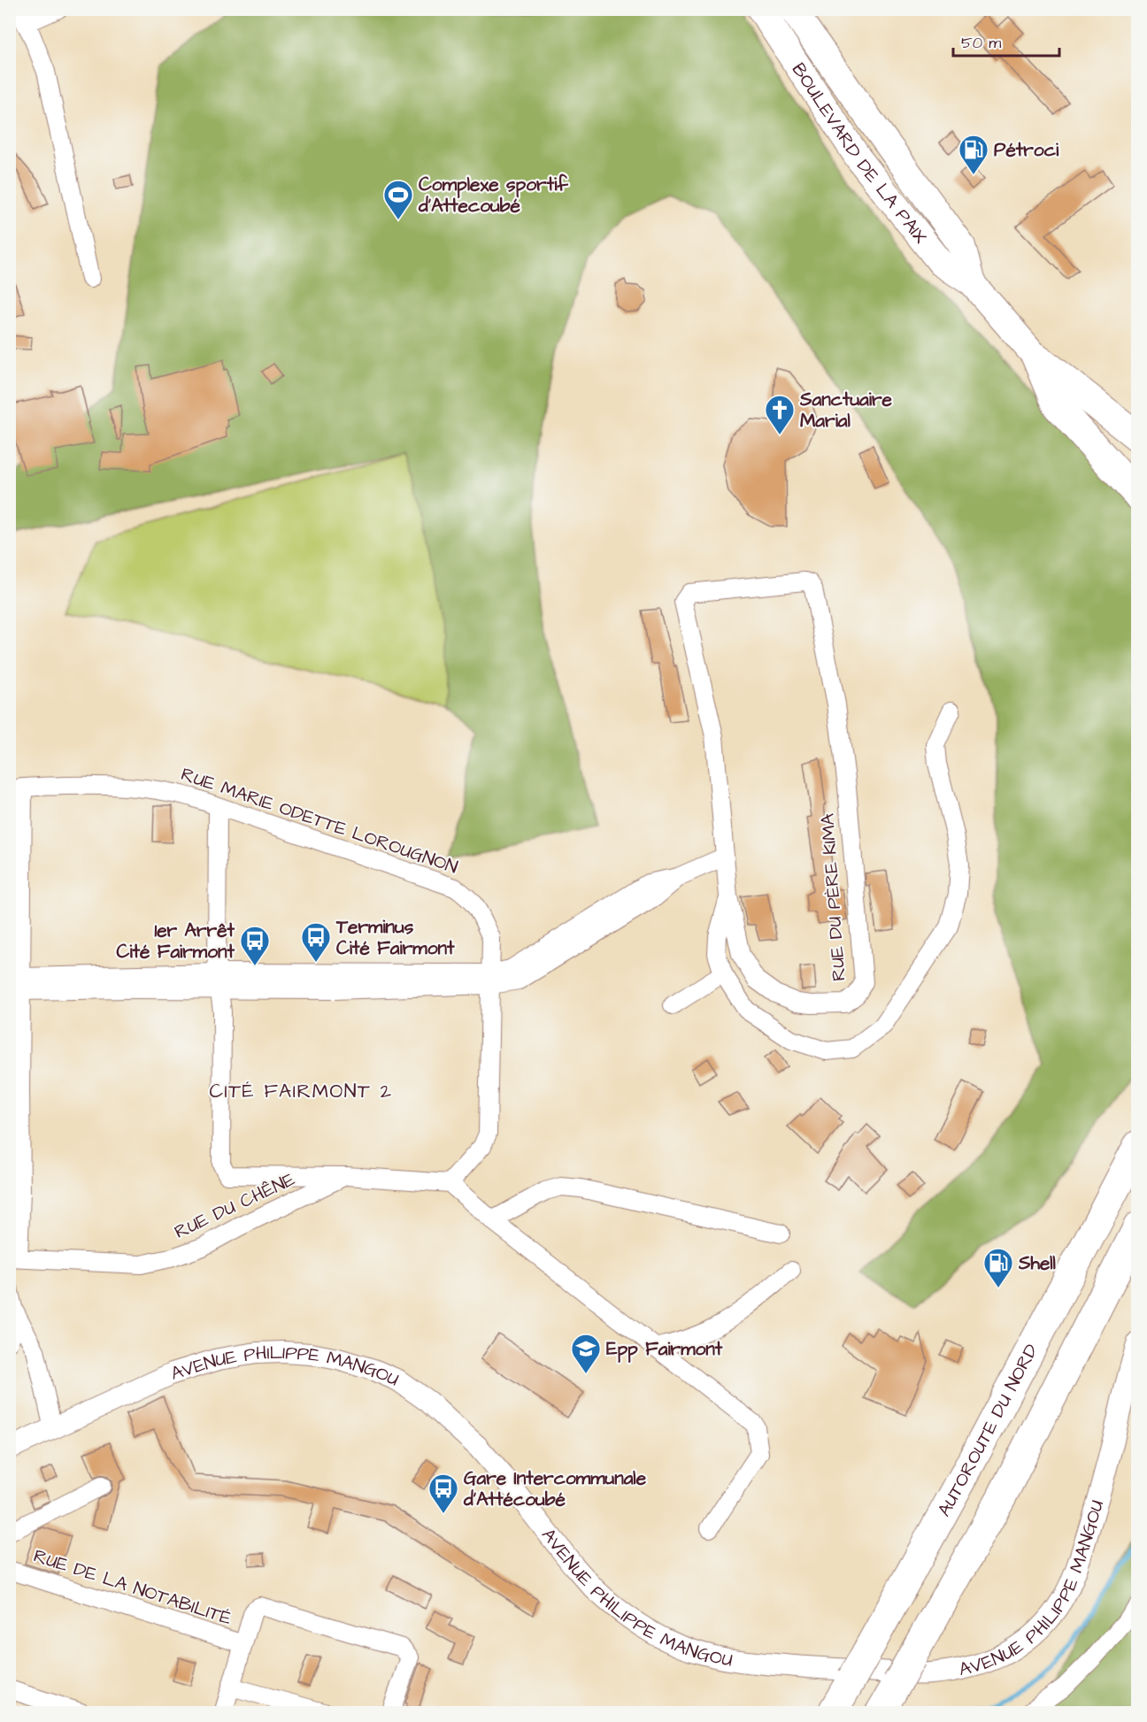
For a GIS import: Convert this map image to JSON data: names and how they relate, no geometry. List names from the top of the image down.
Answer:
{
  "streets": {
    "highway": ["AUTOROUTE DU NORD"],
    "main road": ["BOULEVARD DE LA PAIX"],
    "street": [
      "RUE MARIE ODETTE LOROUGNON",
      "RUE DU PÈRE KIMA",
      "RUE DU CHÊNE",
      "AVENUE PHILIPPE MANGOU",
      "RUE DE LA NOTABILITÉ"
    ]
  },
  "districts": ["CITÉ FAIRMONT 2"],
  "places": {
    "fuel station": ["Pétroci", "Shell"],
    "sports": ["Complexe sportif d'Attecoubé"],
    "church": ["Sanctuaire Marial"],
    "bus stop": ["Terminus Cité Fairmont", "1er Arrêt Cité Fairmont", "Gare Intercommunale d'Attécoubé"],
    "school or university": ["Epp Fairmont"]
  },
  "scale_bar": "50 m"
}
